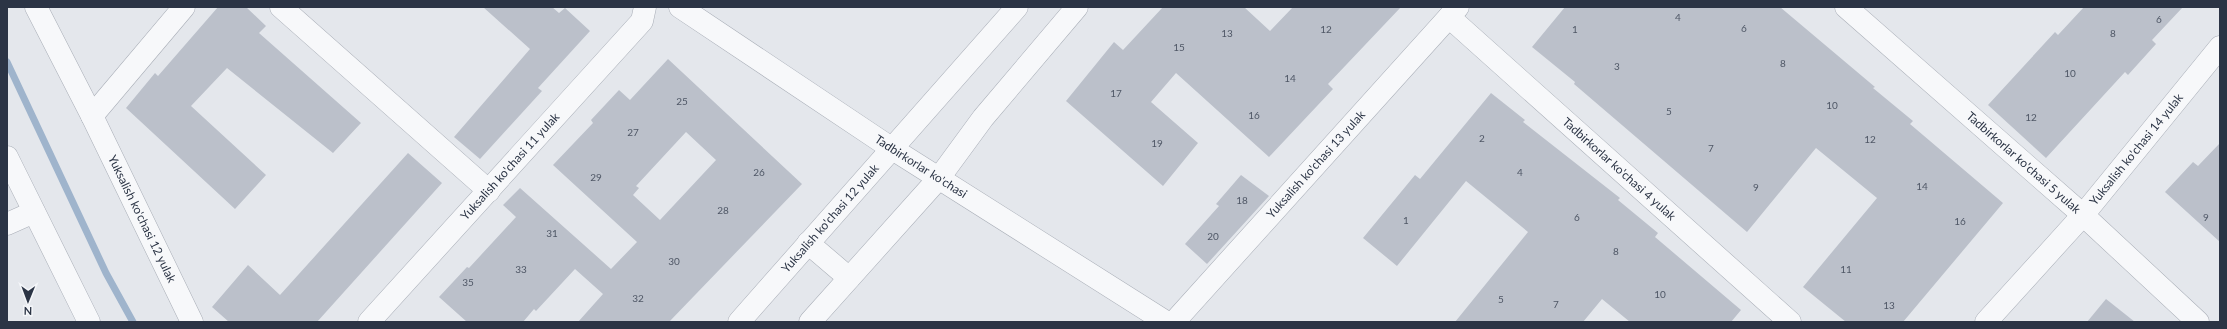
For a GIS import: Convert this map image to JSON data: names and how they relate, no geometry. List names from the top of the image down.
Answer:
{
  "streets": {
    "street": [
      "Yuksalish ko'chasi 14 yulak",
      "Tadbirkorlar ko'chasi 5 yulak",
      "Yuksalish ko'chasi 13 yulak",
      "Yuksalish ko'chasi 11 yulak",
      "Tadbirkorlar ko'chasi",
      "Tadbirkorlar ko'chasi 4 yulak",
      "Yuksalish ko'chasi 12 yulak"
    ]
  },
  "crossings": [
    ["Yuksalish ko'chasi 14 yulak", "Tadbirkorlar ko'chasi 5 yulak"],
    ["Yuksalish ko'chasi 13 yulak", "Tadbirkorlar ko'chasi 4 yulak"],
    ["Tadbirkorlar ko'chasi", "Yuksalish ko'chasi 12 yulak"]
  ],
  "house_numbers": [
    "4",
    "6",
    "6",
    "12",
    "1",
    "13",
    "8",
    "15",
    "8",
    "3",
    "10",
    "14",
    "17",
    "25",
    "10",
    "5",
    "16",
    "12",
    "27",
    "2",
    "12",
    "19",
    "7",
    "26",
    "4",
    "29",
    "14",
    "9",
    "18",
    "28",
    "6",
    "9",
    "1",
    "16",
    "31",
    "20",
    "8",
    "30",
    "33",
    "11",
    "35",
    "10",
    "32",
    "5",
    "7",
    "13"
  ],
  "north": "bottom"
}
